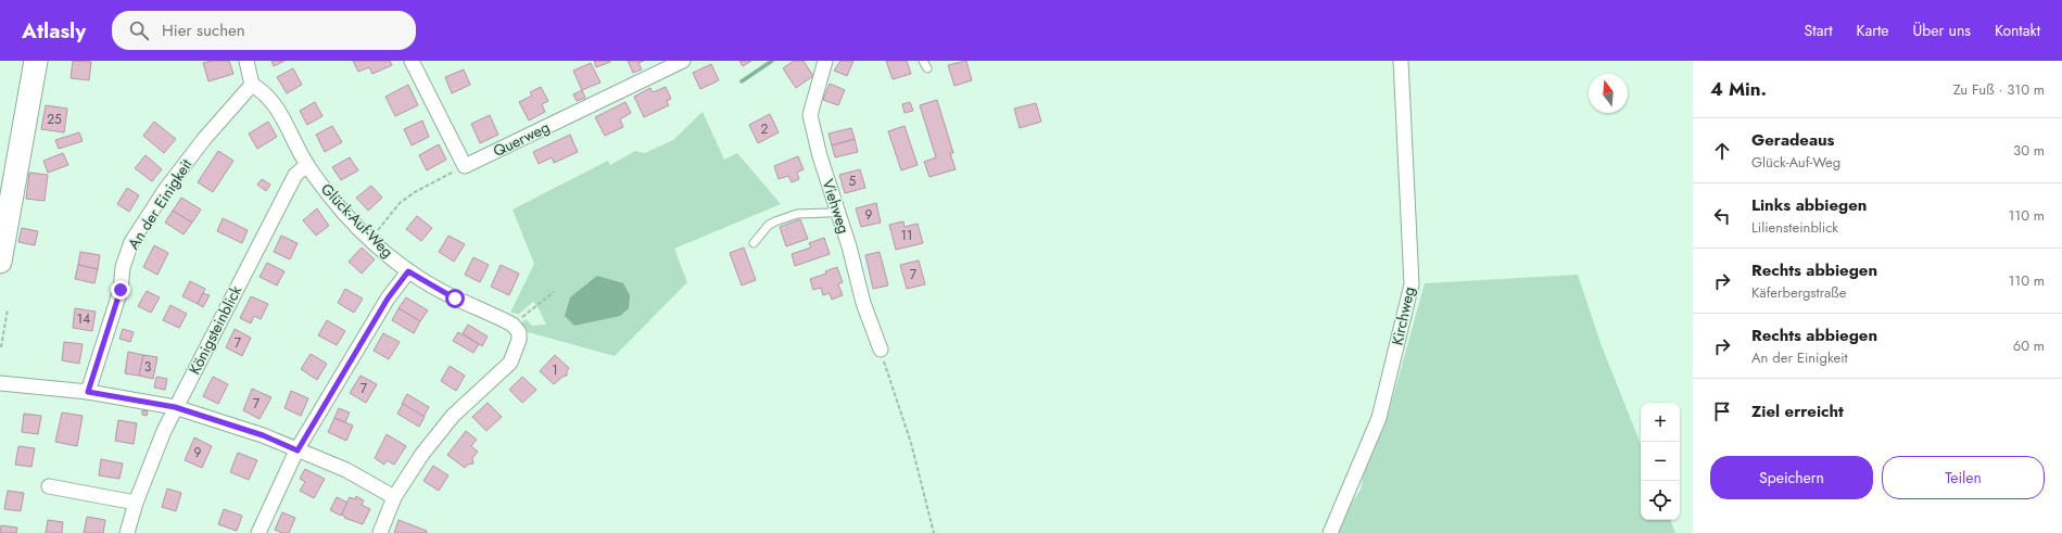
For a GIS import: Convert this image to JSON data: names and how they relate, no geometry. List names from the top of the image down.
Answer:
{
  "streets": {
    "street": [
      "Querweg",
      "An der Einigkeit",
      "Viehweg",
      "Glück-Auf-Weg",
      "Kirchweg",
      "Königsteinblick"
    ]
  },
  "crossings": [
    ["An der Einigkeit", "Glück-Auf-Weg"],
    ["Glück-Auf-Weg", "Königsteinblick"]
  ],
  "house_numbers": [
    "25",
    "2",
    "5",
    "9",
    "11",
    "7",
    "14",
    "7",
    "3",
    "1",
    "7",
    "7",
    "9"
  ],
  "north": "top",
  "page": {
    "header": "Atlasly",
    "search": "Hier suchen",
    "nav": [
      "Start",
      "Karte",
      "Über uns",
      "Kontakt"
    ],
    "heading": ["4 Min.", "Zu Fuß · 310 m"],
    "list": [
      ["Geradeaus", "Glück-Auf-Weg", "30 m"],
      ["Links abbiegen", "Liliensteinblick", "110 m"],
      ["Rechts abbiegen", "Käferbergstraße", "110 m"],
      ["Rechts abbiegen", "An der Einigkeit", "60 m"],
      "Ziel erreicht"
    ],
    "map_buttons": ["+", "−"],
    "buttons": ["Speichern", "Teilen"]
  }
}
